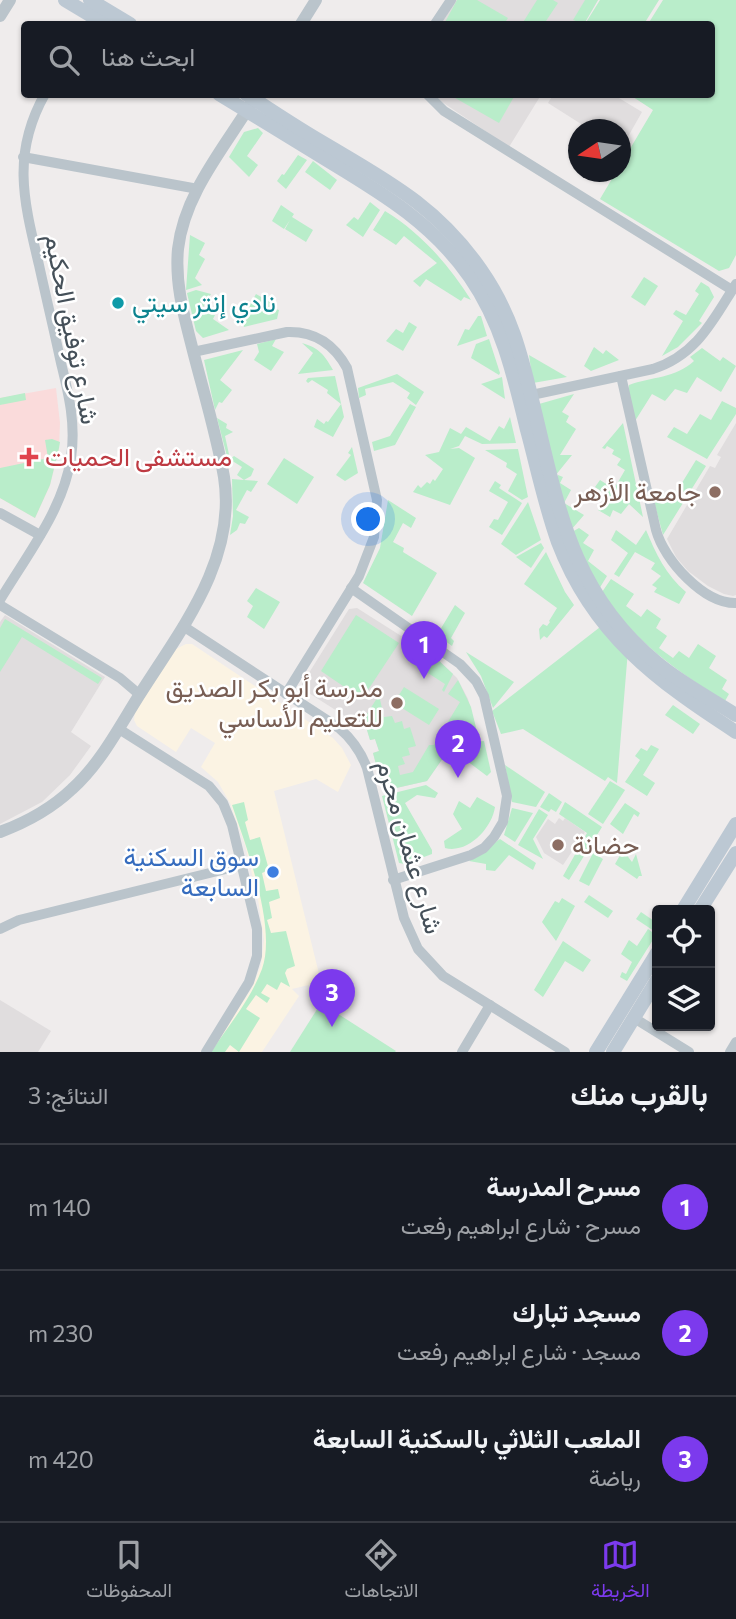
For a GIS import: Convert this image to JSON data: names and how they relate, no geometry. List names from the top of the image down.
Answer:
{
  "streets": {
    "street": ["شارع توفيق الحكيم", "شارع عثمان محرم"]
  },
  "places": {
    "other": [
      "نادي إنتر سيتي",
      "جامعة الأزهر",
      "مدرسة أبو بكر الصديق للتعليم الأساسي",
      "حضانة",
      "سوق السكنية السابعة"
    ],
    "health": ["مستشفى الحميات"]
  },
  "north": "left",
  "page": {
    "search": "ابحث هنا",
    "pins": ["1", "2", "3"],
    "heading": ["بالقرب منك", "النتائج: 3"],
    "list": [
      {
        "mark": "1",
        "name": "مسرح المدرسة",
        "note": "مسرح · شارع ابراهيم رفعت",
        "value": "140 m"
      },
      {
        "mark": "2",
        "name": "مسجد تبارك",
        "note": "مسجد · شارع ابراهيم رفعت",
        "value": "230 m"
      },
      {
        "mark": "3",
        "name": "الملعب الثلاثي بالسكنية السابعة",
        "note": "رياضة",
        "value": "420 m"
      }
    ],
    "nav": ["الخريطة", "الاتجاهات", "المحفوظات"]
  }
}
